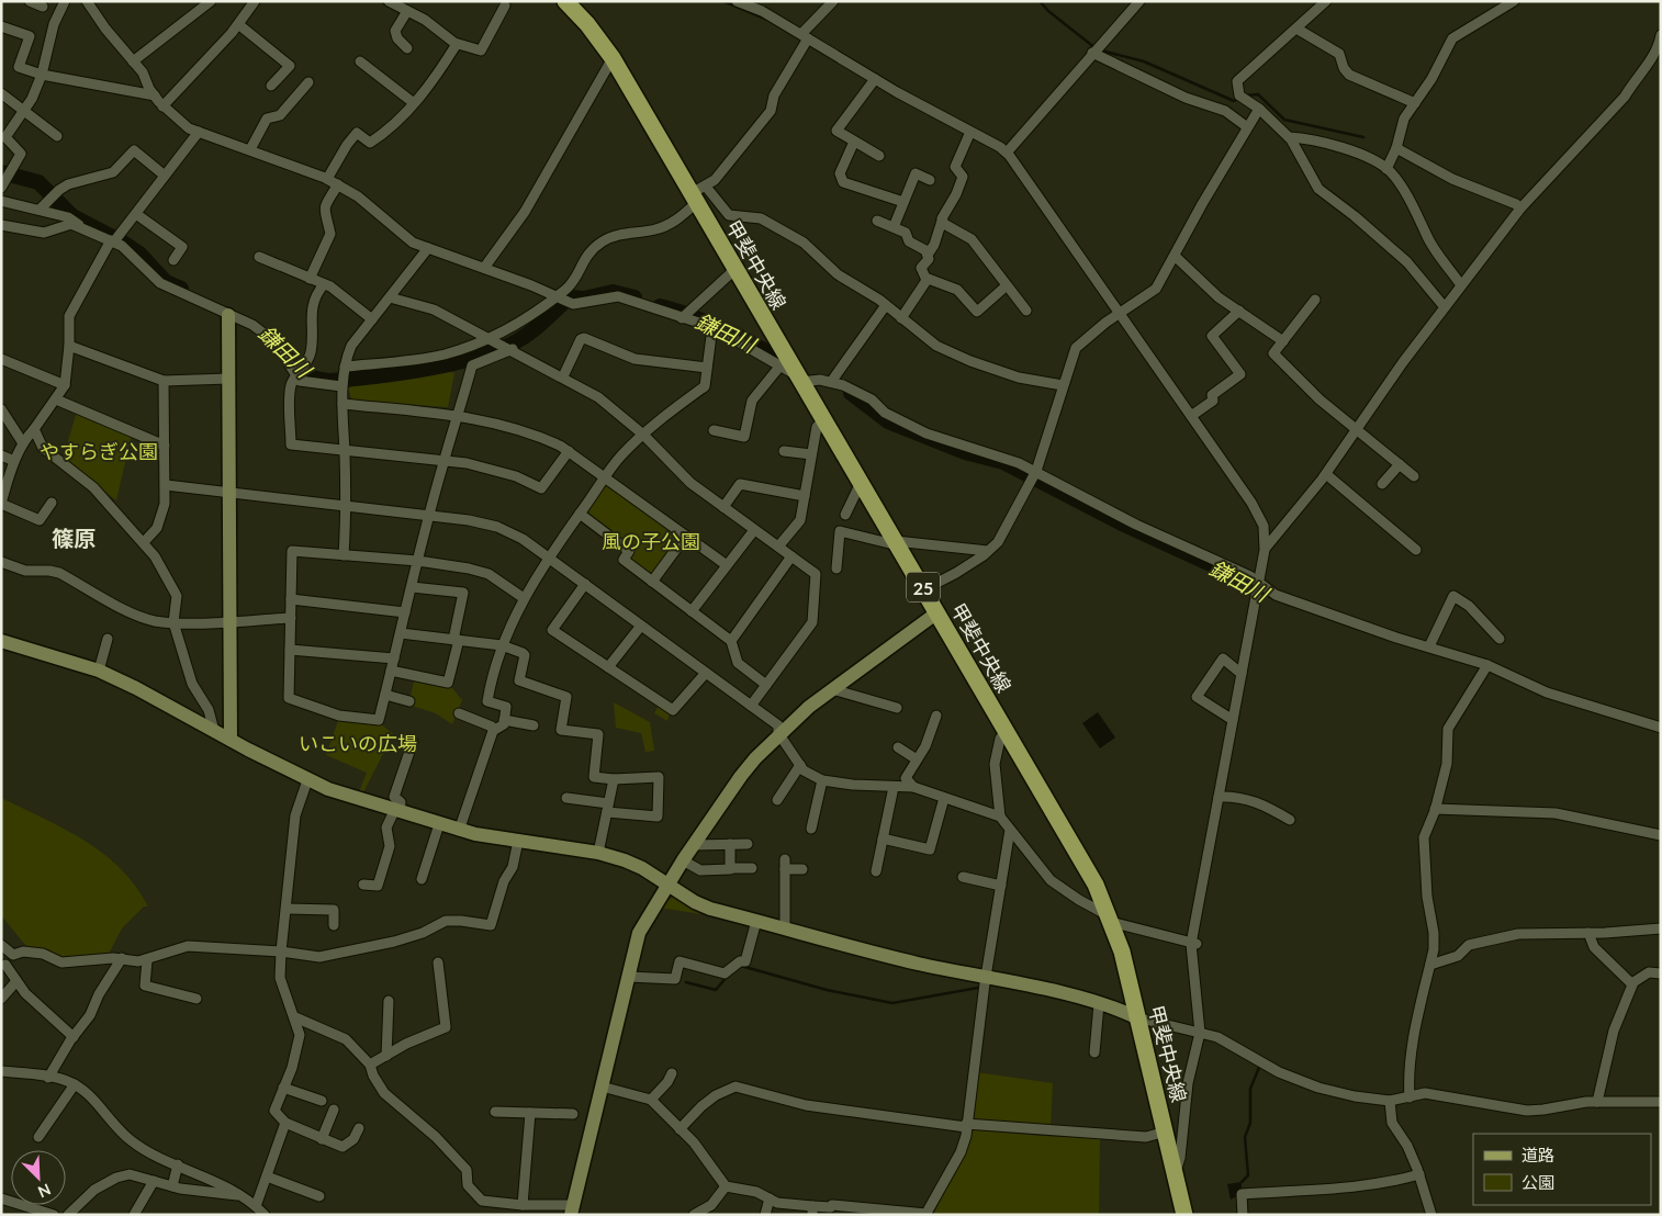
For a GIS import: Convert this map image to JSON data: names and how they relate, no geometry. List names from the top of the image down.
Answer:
{
  "streets": {
    "main road": ["甲斐中央線", "25"]
  },
  "districts": ["篠原"],
  "water": ["鎌田川"],
  "parks": ["やすらぎ公園", "風の子公園", "いこいの広場"],
  "legend": ["道路", "公園"],
  "north": "bottom right"
}
